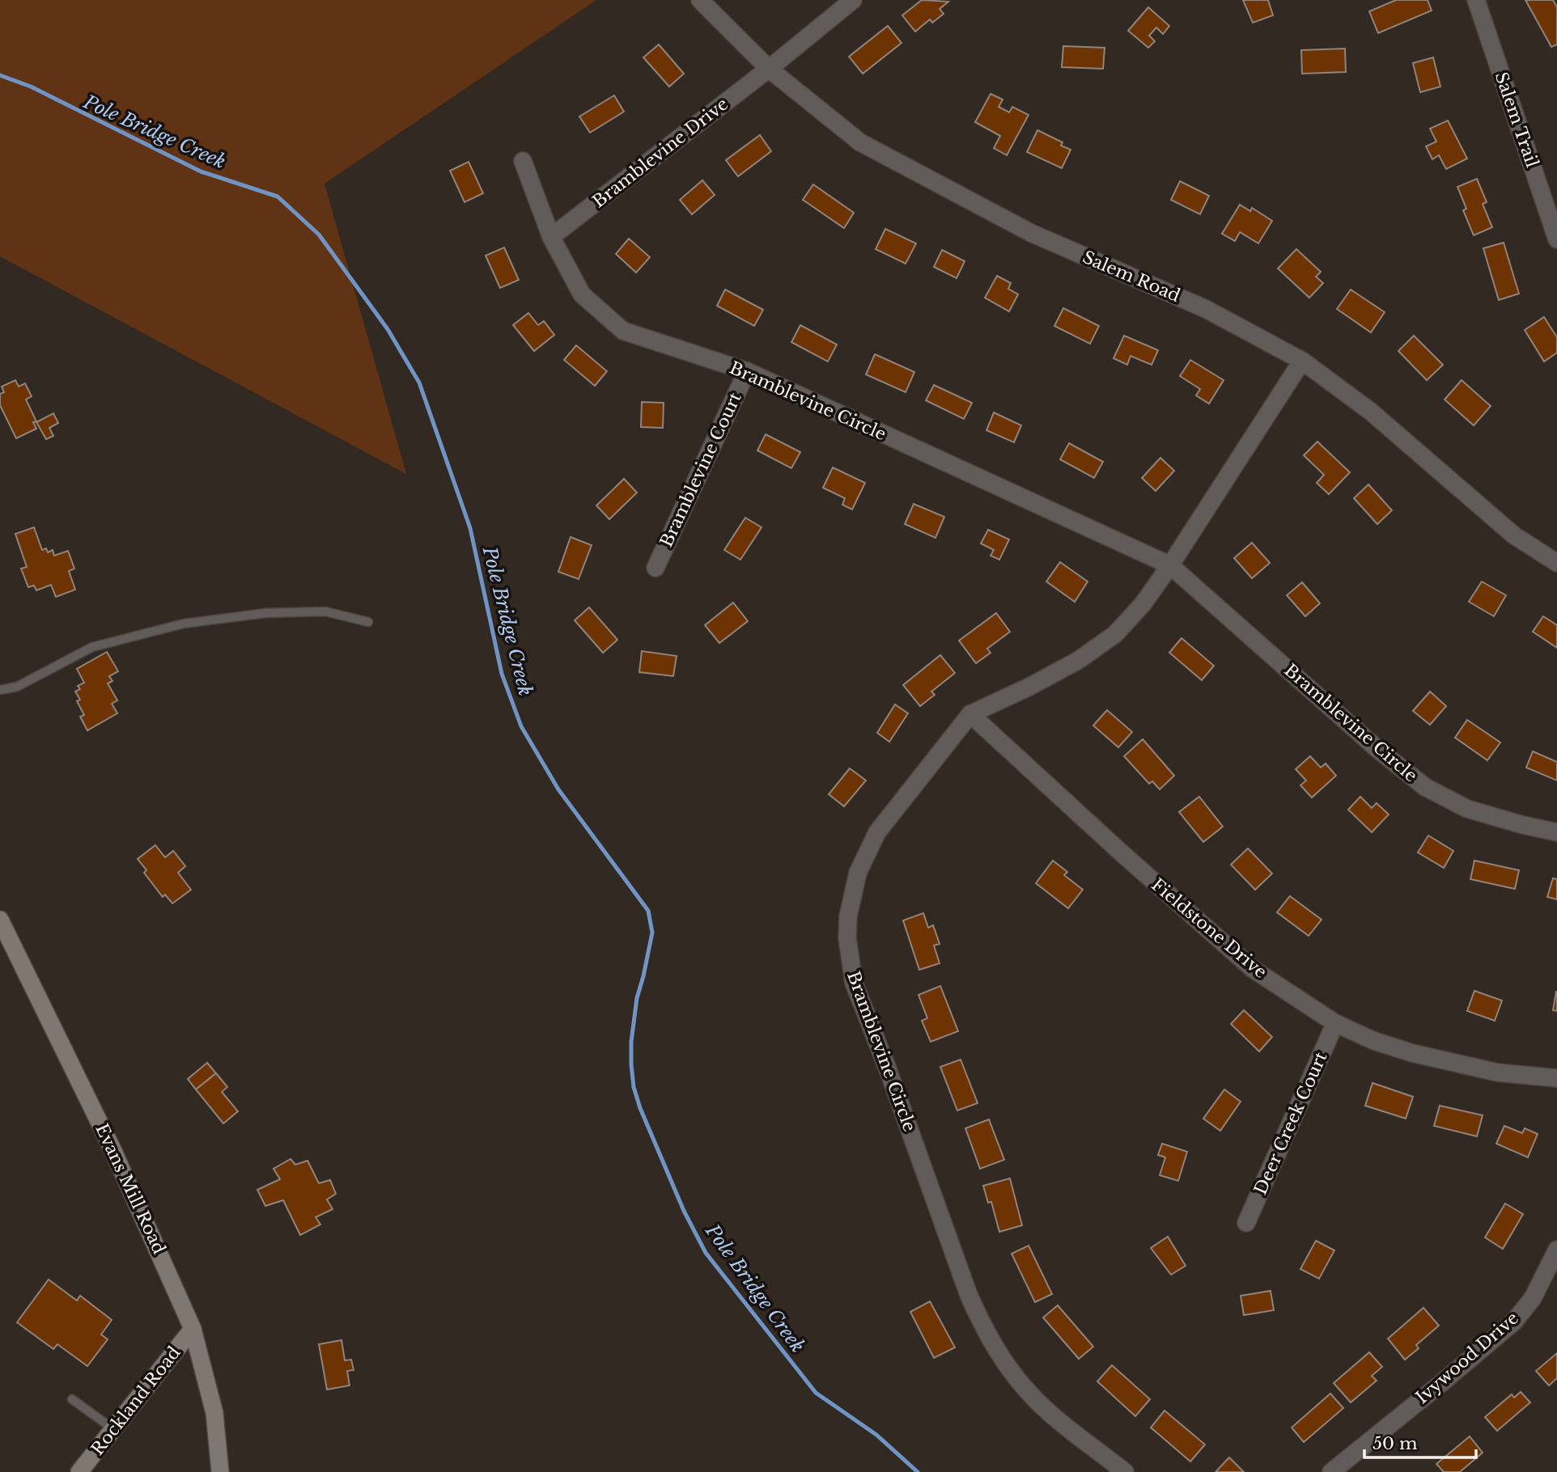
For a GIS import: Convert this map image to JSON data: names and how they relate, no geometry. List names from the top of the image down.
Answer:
{
  "streets": {
    "main road": ["Evans Mill Road", "Rockland Road"],
    "street": [
      "Salem Trail",
      "Bramblevine Drive",
      "Salem Road",
      "Bramblevine Circle",
      "Bramblevine Court",
      "Fieldstone Drive",
      "Deer Creek Court",
      "Ivywood Drive"
    ]
  },
  "crossings": [
    ["Bramblevine Drive", "Salem Road"],
    ["Bramblevine Drive", "Bramblevine Circle"],
    ["Salem Road", "Bramblevine Circle"],
    ["Bramblevine Circle", "Bramblevine Court"],
    ["Bramblevine Circle", "Fieldstone Drive"],
    ["Fieldstone Drive", "Deer Creek Court"],
    ["Evans Mill Road", "Rockland Road"]
  ],
  "water": ["Pole Bridge Creek"],
  "scale_bar": "50 m"
}
